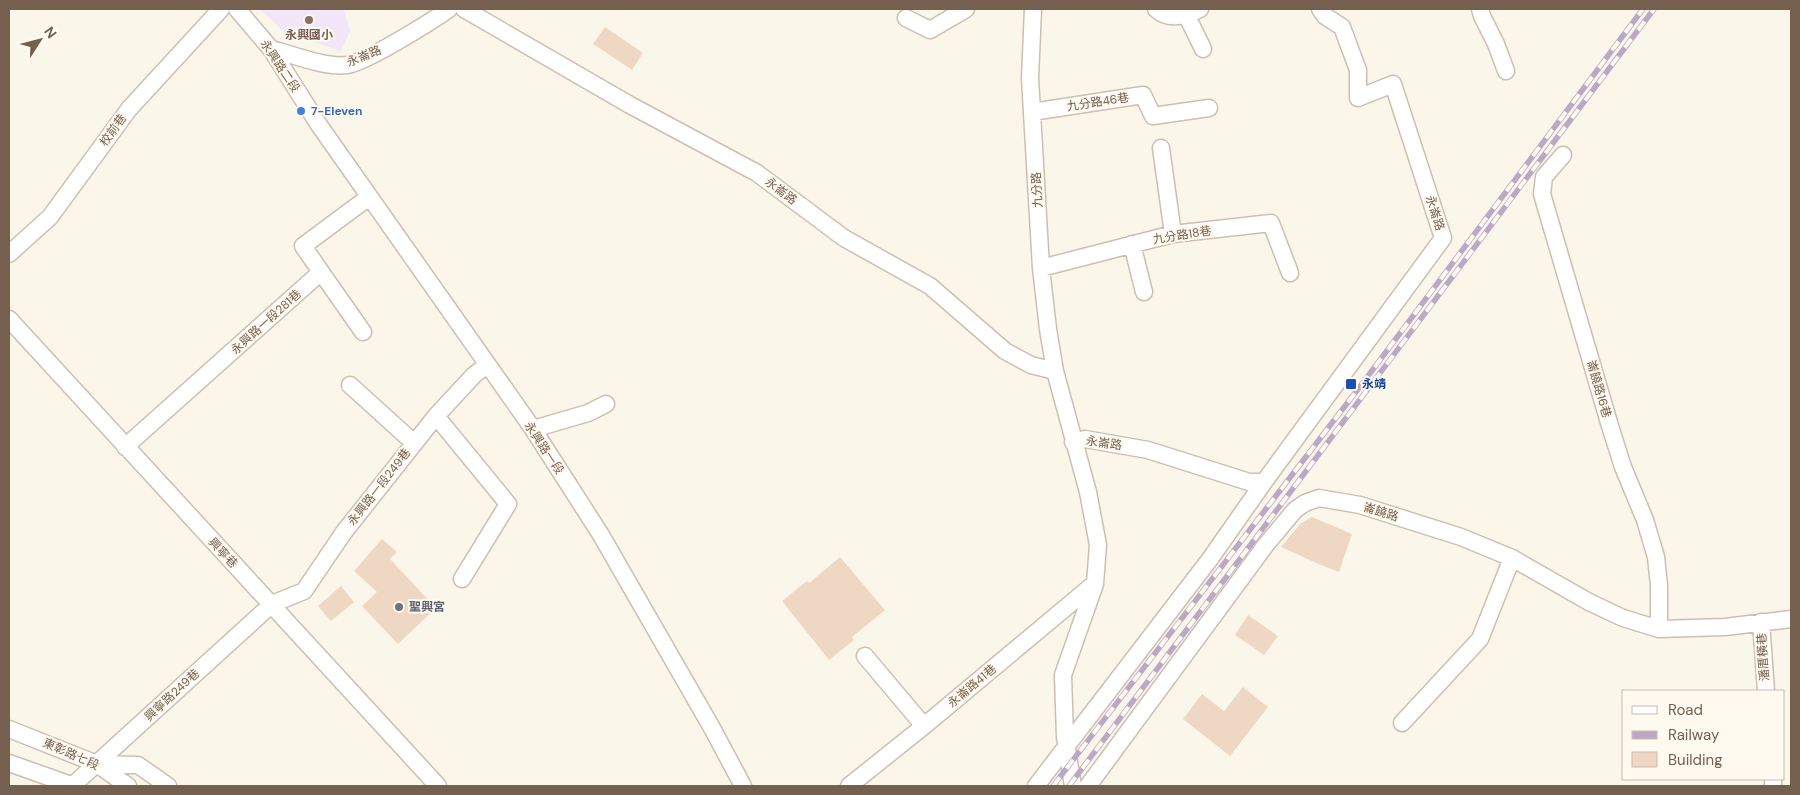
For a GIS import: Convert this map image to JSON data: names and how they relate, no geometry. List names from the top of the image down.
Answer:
{
  "streets": {
    "street": [
      "永崙路",
      "永興路二段",
      "九分路46巷",
      "校前巷",
      "九分路",
      "九分路18巷",
      "永興路一段281巷",
      "崙饒路16巷",
      "永興路一段",
      "永興路一段249巷",
      "崙饒路",
      "興寧巷",
      "潘厝橫巷",
      "永崙路41巷",
      "興寧路249巷",
      "東彰路七段"
    ]
  },
  "crossings": [
    ["永崙路", "永興路二段"],
    ["永崙路", "九分路"],
    ["永興路二段", "永興路一段"],
    ["九分路46巷", "九分路"],
    ["九分路", "九分路18巷"],
    ["永興路一段281巷", "興寧巷"],
    ["崙饒路16巷", "崙饒路"],
    ["永興路一段", "永興路一段249巷"],
    ["永興路一段249巷", "興寧巷"],
    ["永興路一段249巷", "興寧路249巷"],
    ["崙饒路", "潘厝橫巷"],
    ["興寧巷", "興寧路249巷"],
    ["興寧路249巷", "東彰路七段"]
  ],
  "places": {
    "other": ["永興國小", "7-Eleven", "聖興宮"],
    "transit": ["永靖"]
  },
  "legend": ["Road", "Railway", "Building"],
  "north": "top right"
}
